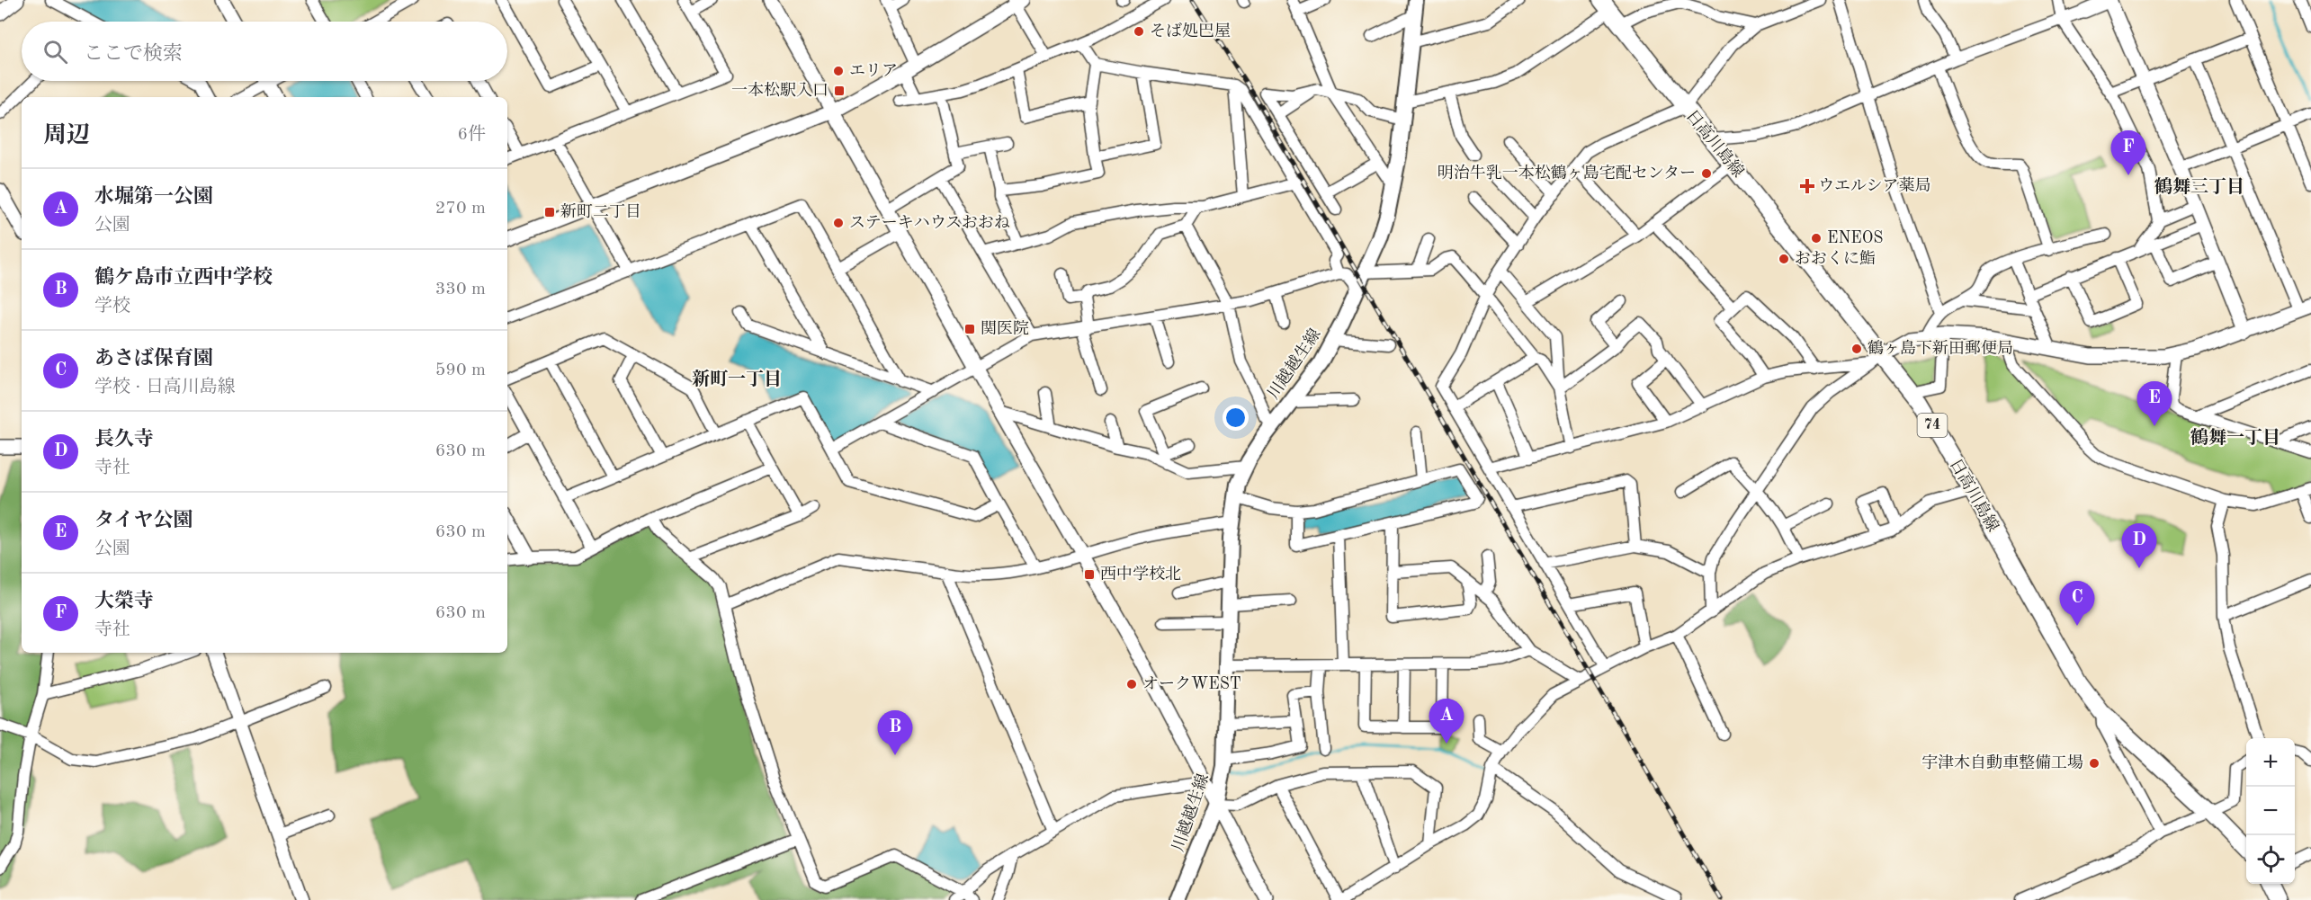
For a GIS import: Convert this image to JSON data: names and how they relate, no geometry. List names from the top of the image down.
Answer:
{
  "streets": {
    "main road": ["日高川島線", "川越越生線", "74"]
  },
  "districts": ["鶴舞三丁目", "新町一丁目", "鶴舞一丁目"],
  "places": {
    "other": [
      "そば処巴屋",
      "エリア",
      "明治牛乳一本松鶴ヶ島宅配センター",
      "ステーキハウスおおね",
      "ENEOS",
      "おおくに鮨",
      "鶴ヶ島下新田郵便局",
      "オークWEST",
      "宇津木自動車整備工場"
    ],
    "transit": [
      "一本松駅入口",
      "新町二丁目",
      "関医院",
      "西中学校北"
    ],
    "health": ["ウエルシア薬局"]
  },
  "page": {
    "search": "ここで検索",
    "heading": ["周辺", "6件"],
    "pins": [
      "F",
      "E",
      "D",
      "C",
      "A",
      "B"
    ],
    "list": [
      {
        "mark": "A",
        "name": "水堀第一公園",
        "note": "公園",
        "value": "270 m"
      },
      {
        "mark": "B",
        "name": "鶴ケ島市立西中学校",
        "note": "学校",
        "value": "330 m"
      },
      {
        "mark": "C",
        "name": "あさば保育園",
        "note": "学校 · 日高川島線",
        "value": "590 m"
      },
      {
        "mark": "D",
        "name": "長久寺",
        "note": "寺社",
        "value": "630 m"
      },
      {
        "mark": "E",
        "name": "タイヤ公園",
        "note": "公園",
        "value": "630 m"
      },
      {
        "mark": "F",
        "name": "大榮寺",
        "note": "寺社",
        "value": "630 m"
      }
    ],
    "map_buttons": ["+", "−"]
  }
}
